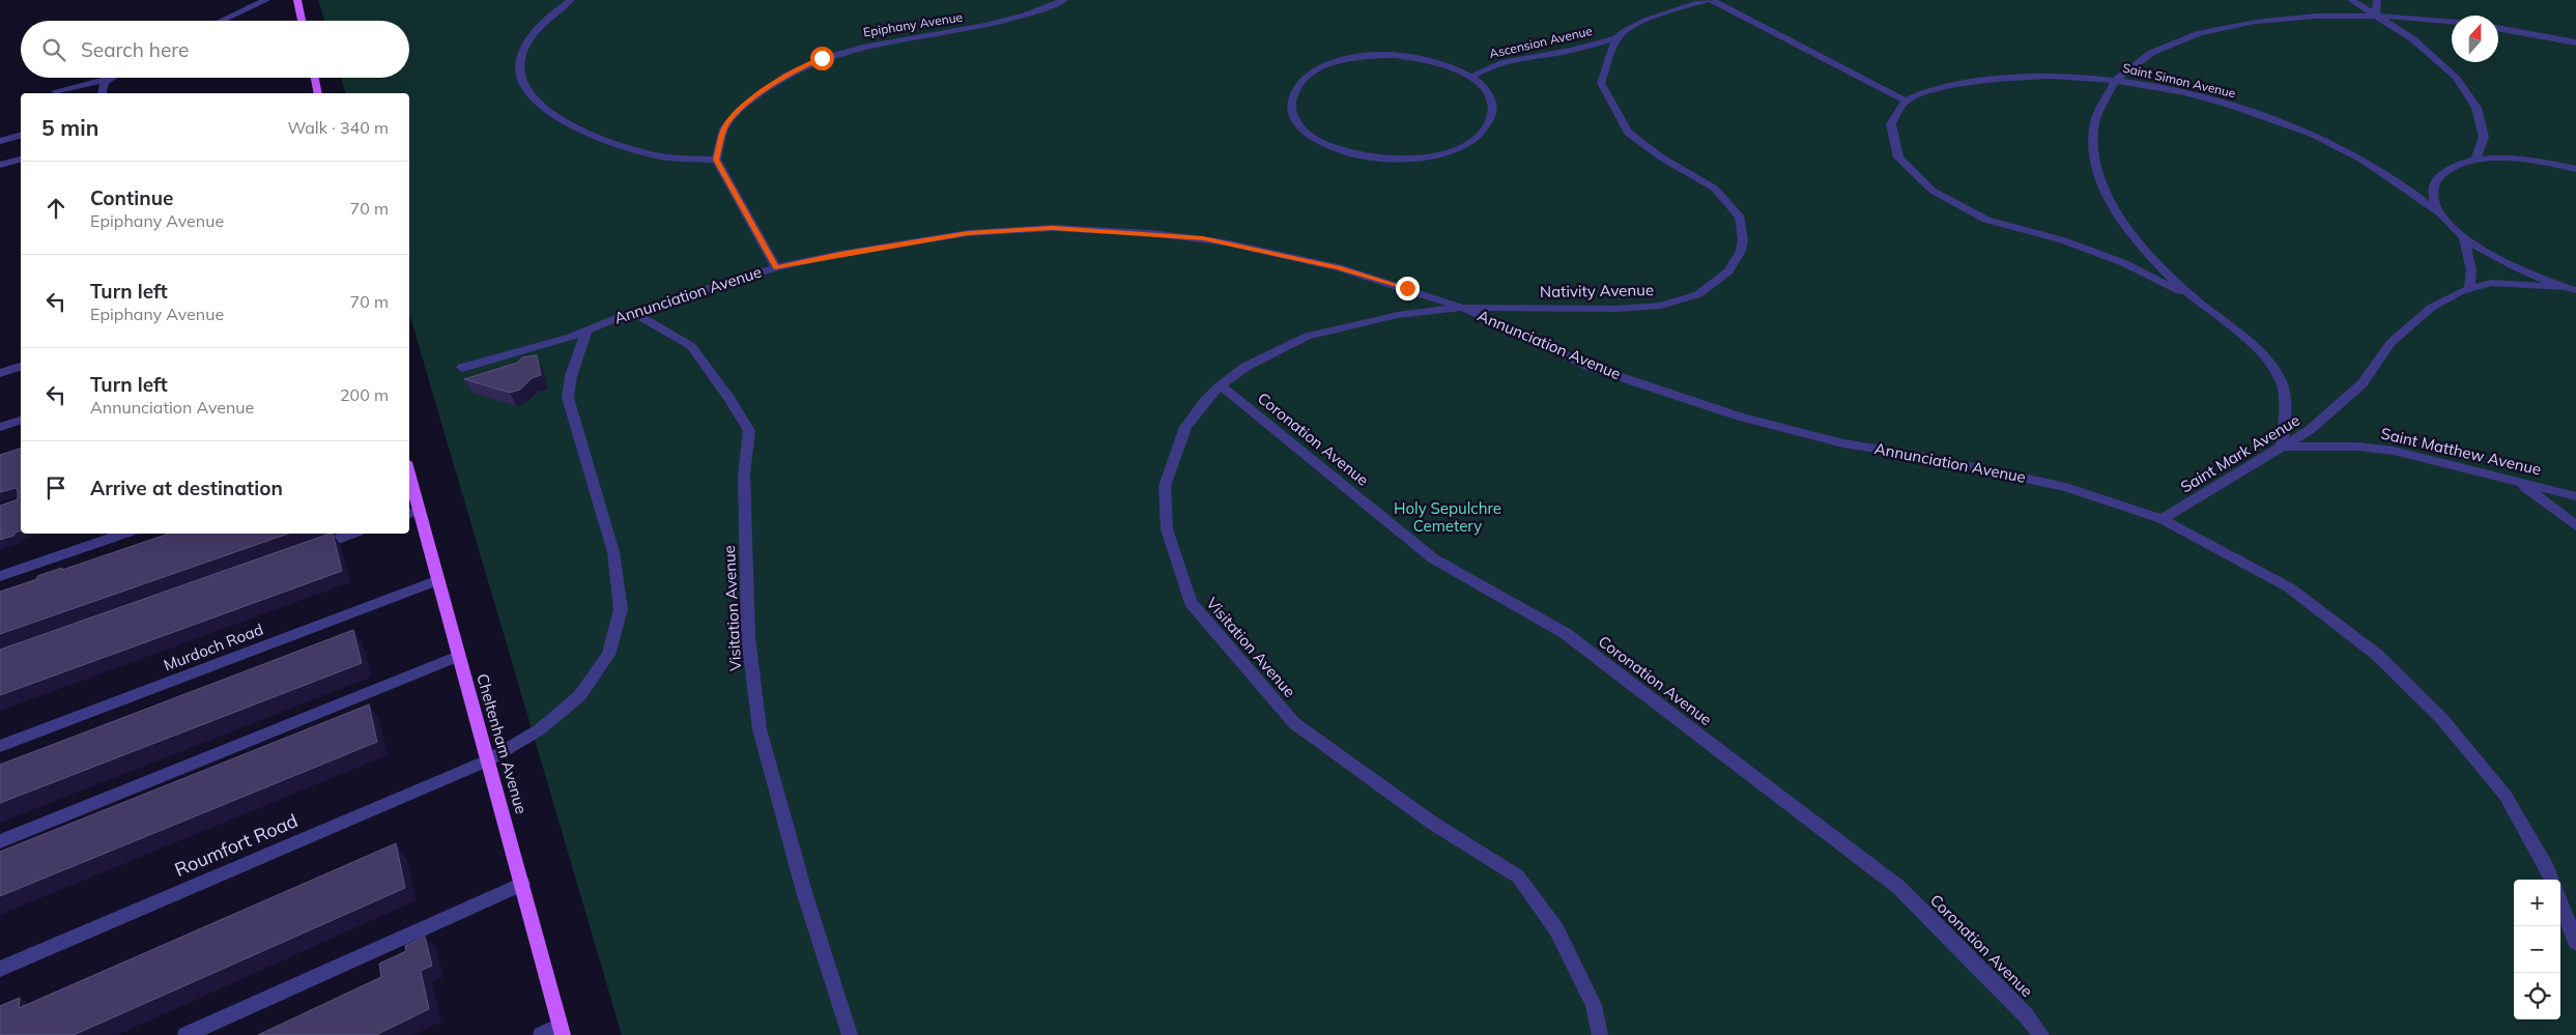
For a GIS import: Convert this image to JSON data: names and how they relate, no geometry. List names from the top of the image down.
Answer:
{
  "streets": {
    "main road": ["Cheltenham Avenue"],
    "street": [
      "Epiphany Avenue",
      "Ascension Avenue",
      "Saint Simon Avenue",
      "Nativity Avenue",
      "Annunciation Avenue",
      "Coronation Avenue",
      "Saint Matthew Avenue",
      "Saint Mark Avenue",
      "Visitation Avenue",
      "Murdoch Road",
      "Roumfort Road"
    ]
  },
  "crossings": [
    ["Ascension Avenue", "Nativity Avenue"],
    ["Saint Simon Avenue", "Saint Mark Avenue"],
    ["Nativity Avenue", "Annunciation Avenue"],
    ["Nativity Avenue", "Visitation Avenue"],
    ["Annunciation Avenue", "Saint Mark Avenue"],
    ["Annunciation Avenue", "Visitation Avenue"],
    ["Annunciation Avenue", "Roumfort Road"],
    ["Coronation Avenue", "Visitation Avenue"],
    ["Saint Matthew Avenue", "Saint Mark Avenue"],
    ["Murdoch Road", "Cheltenham Avenue"],
    ["Cheltenham Avenue", "Roumfort Road"]
  ],
  "parks": ["Holy Sepulchre Cemetery"],
  "north": "top",
  "page": {
    "search": "Search here",
    "heading": ["5 min", "Walk · 340 m"],
    "list": [
      ["Continue", "Epiphany Avenue", "70 m"],
      ["Turn left", "Epiphany Avenue", "70 m"],
      ["Turn left", "Annunciation Avenue", "200 m"],
      "Arrive at destination"
    ],
    "map_buttons": ["+", "−"]
  }
}
